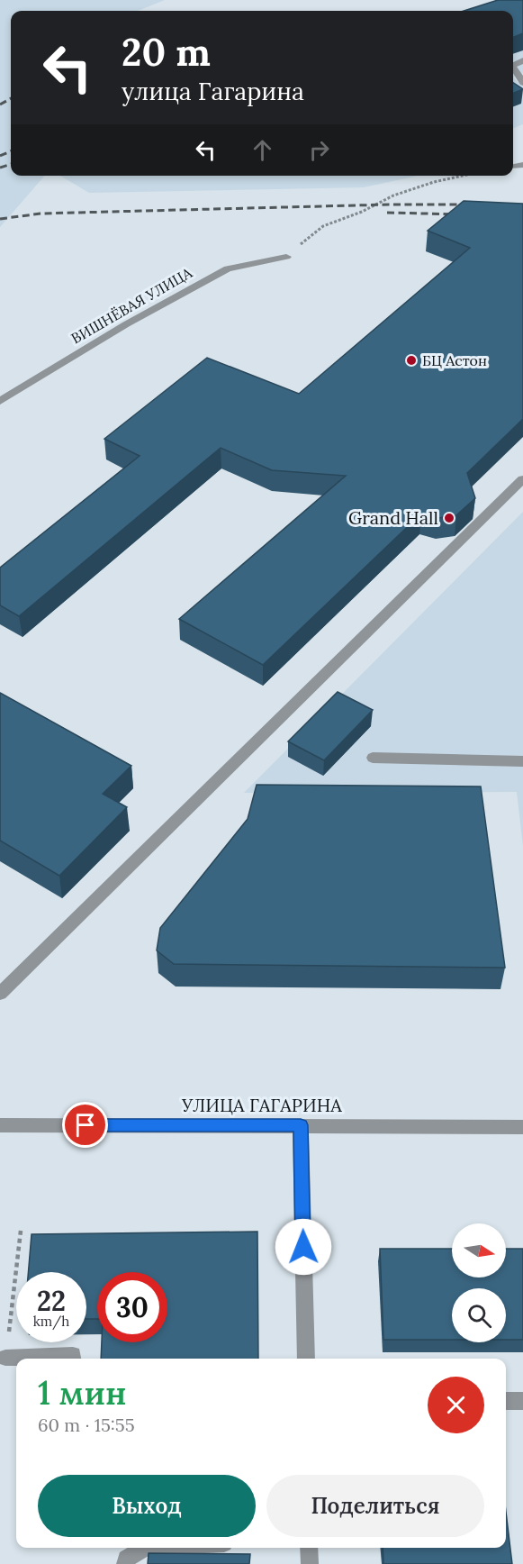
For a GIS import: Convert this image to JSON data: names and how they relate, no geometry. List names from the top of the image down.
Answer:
{
  "streets": {
    "street": ["ВИШНЁВАЯ УЛИЦА", "УЛИЦА ГАГАРИНА"]
  },
  "places": ["БЦ Астон", "Grand Hall"],
  "north": "right",
  "page": {
    "turn": ["20 m", "улица Гагарина"],
    "speed": "22 km/h",
    "limit": "30",
    "heading": ["1 мин", "60 m · 15:55"],
    "buttons": ["Выход", "Поделиться"]
  }
}
